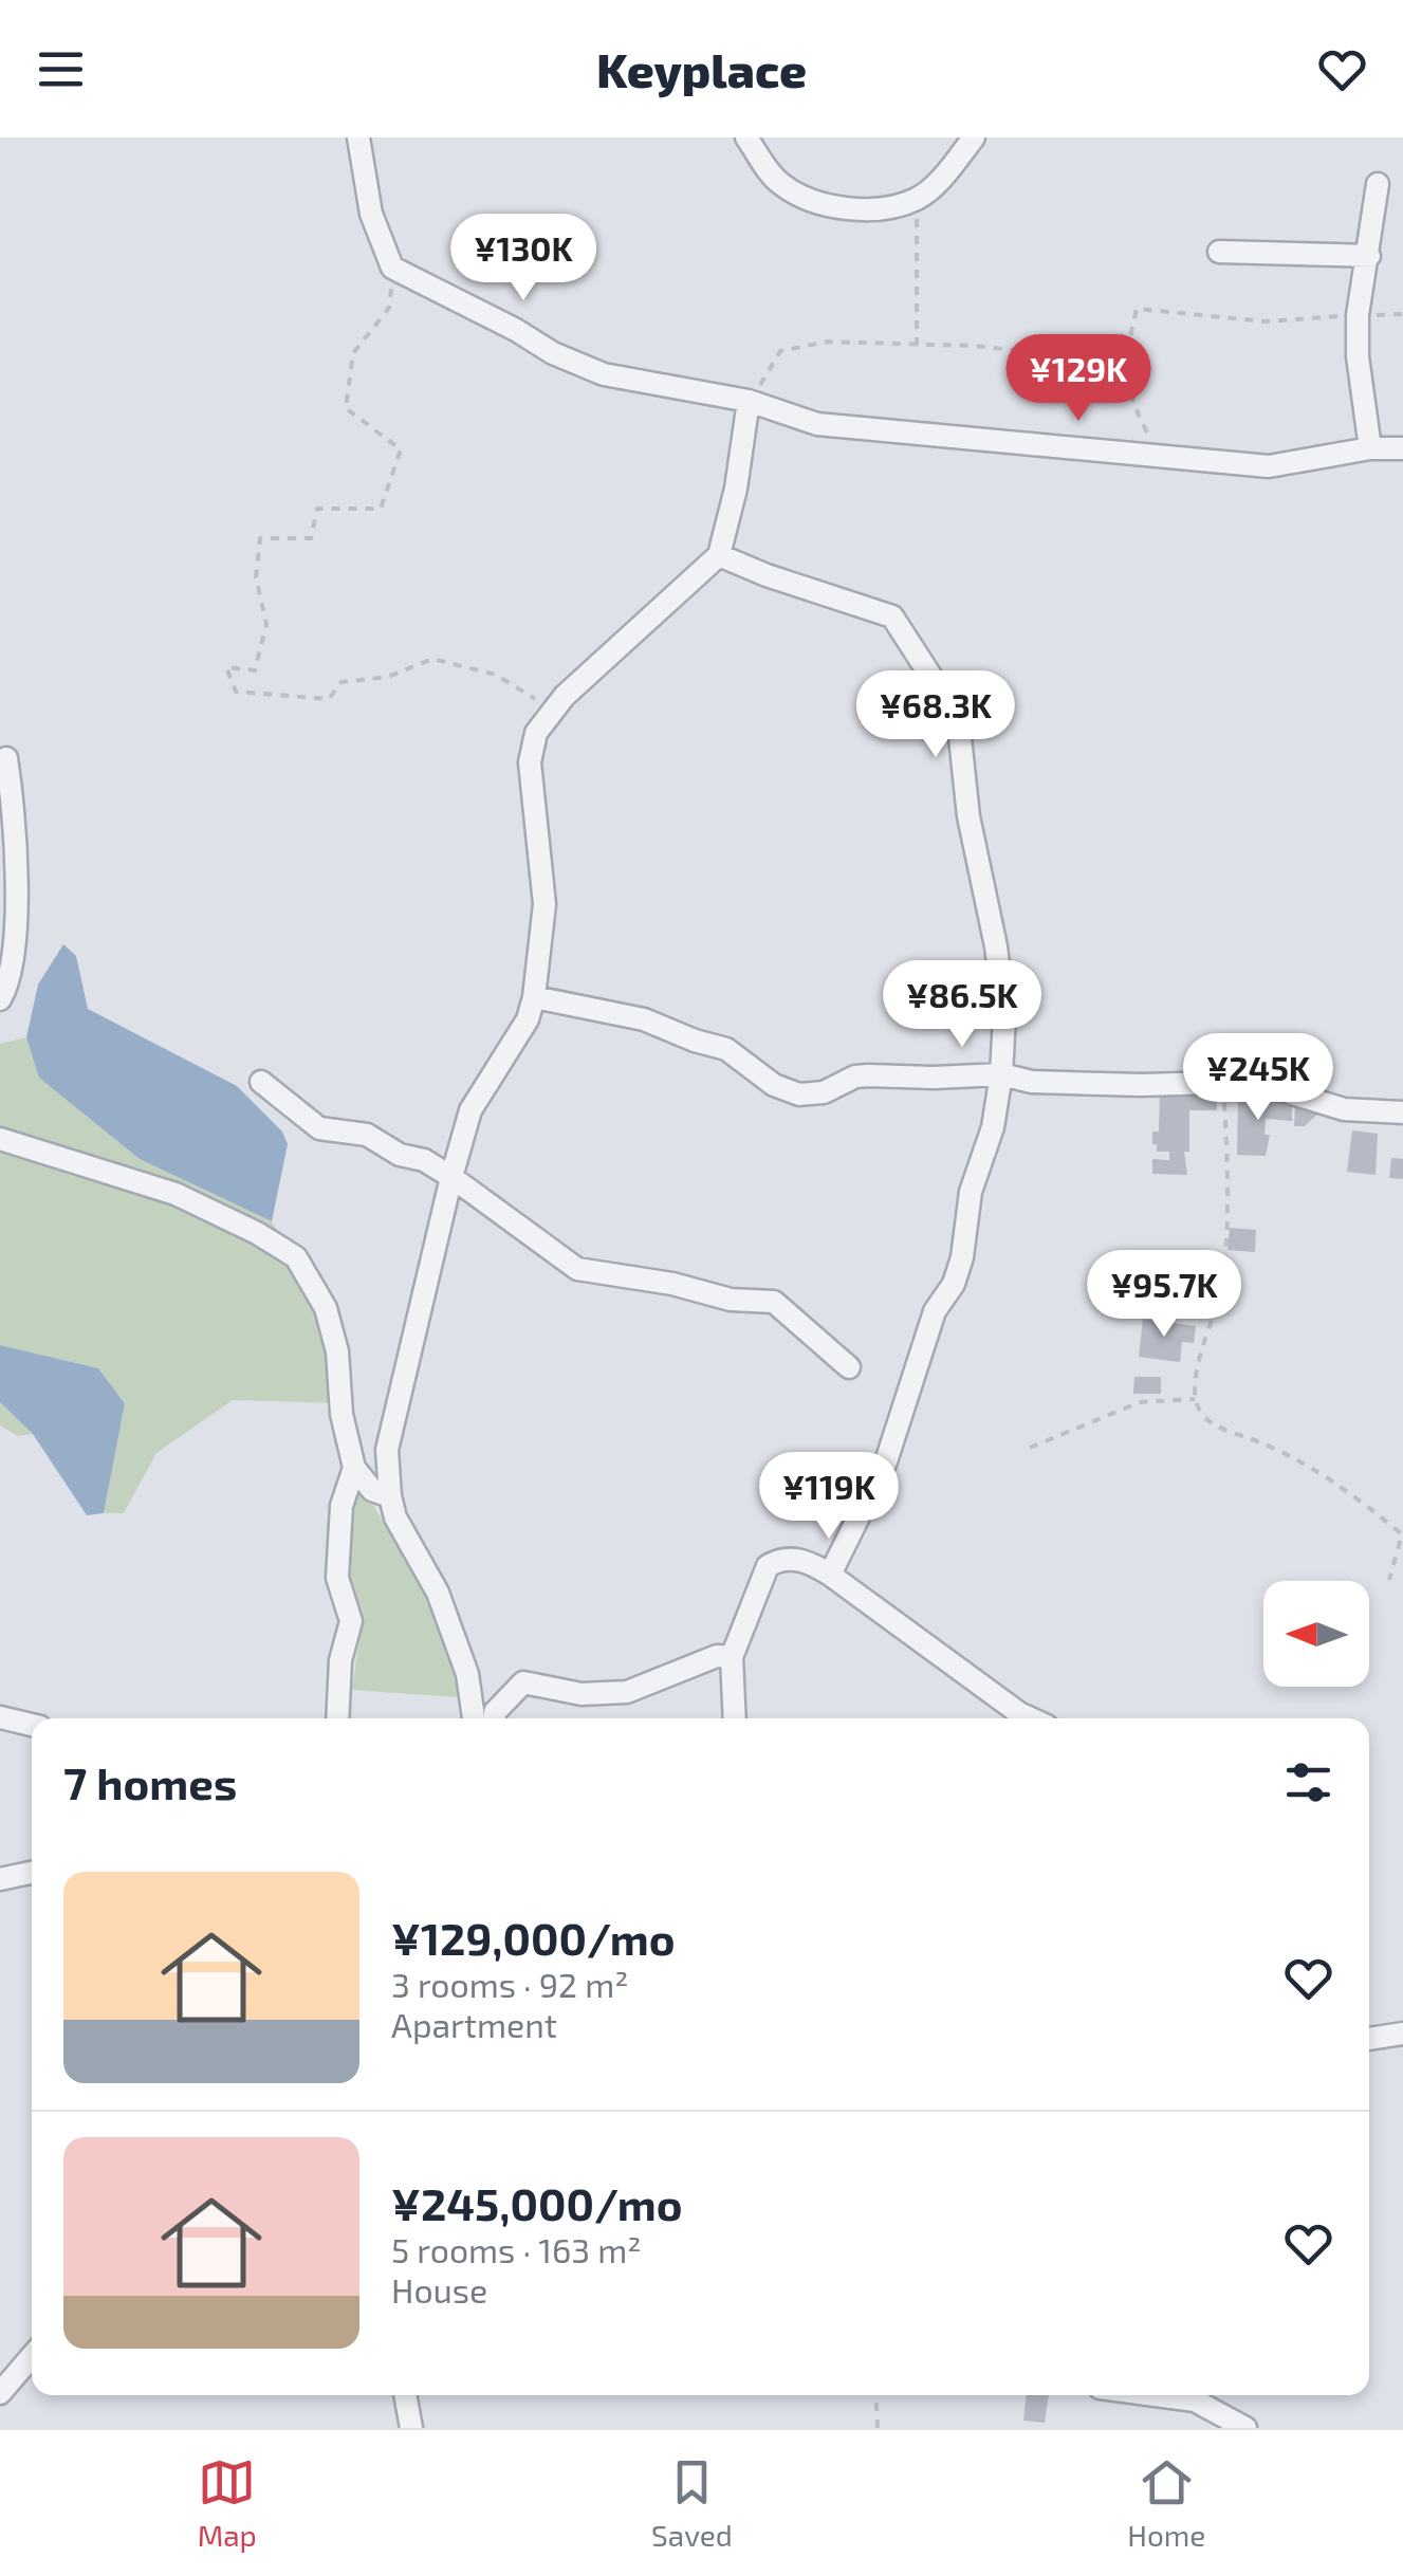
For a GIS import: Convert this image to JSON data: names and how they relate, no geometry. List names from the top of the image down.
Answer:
{
  "north": "left",
  "page": {
    "header": "Keyplace",
    "price": [
      "¥130K",
      "¥129K",
      "¥68.3K",
      "¥86.5K",
      "¥245K",
      "¥95.7K",
      "¥119K"
    ],
    "heading": "7 homes",
    "list": [
      {
        "name": "¥129,000/mo",
        "note": "3 rooms · 92 m² · Apartment"
      },
      {
        "name": "¥245,000/mo",
        "note": "5 rooms · 163 m² · House"
      }
    ],
    "tabs": ["Map", "Saved", "Home"]
  }
}
